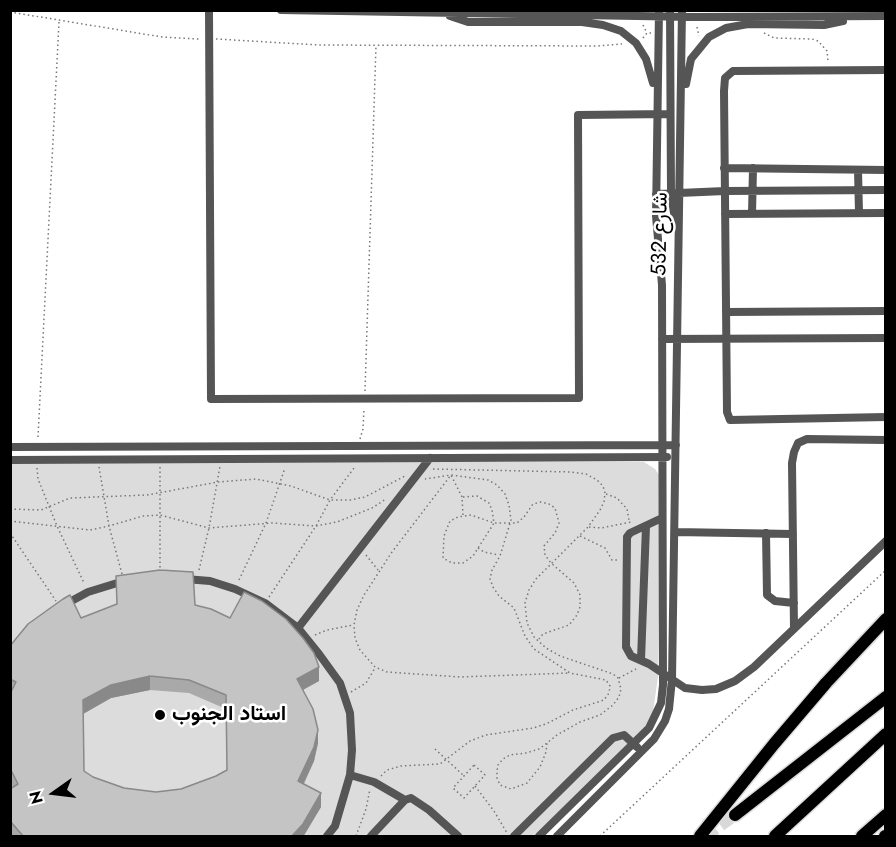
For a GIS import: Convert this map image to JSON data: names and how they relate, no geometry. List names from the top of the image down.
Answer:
{
  "streets": {
    "street": ["شارع 532"]
  },
  "places": ["استاد الجنوب"],
  "north": "left"
}
